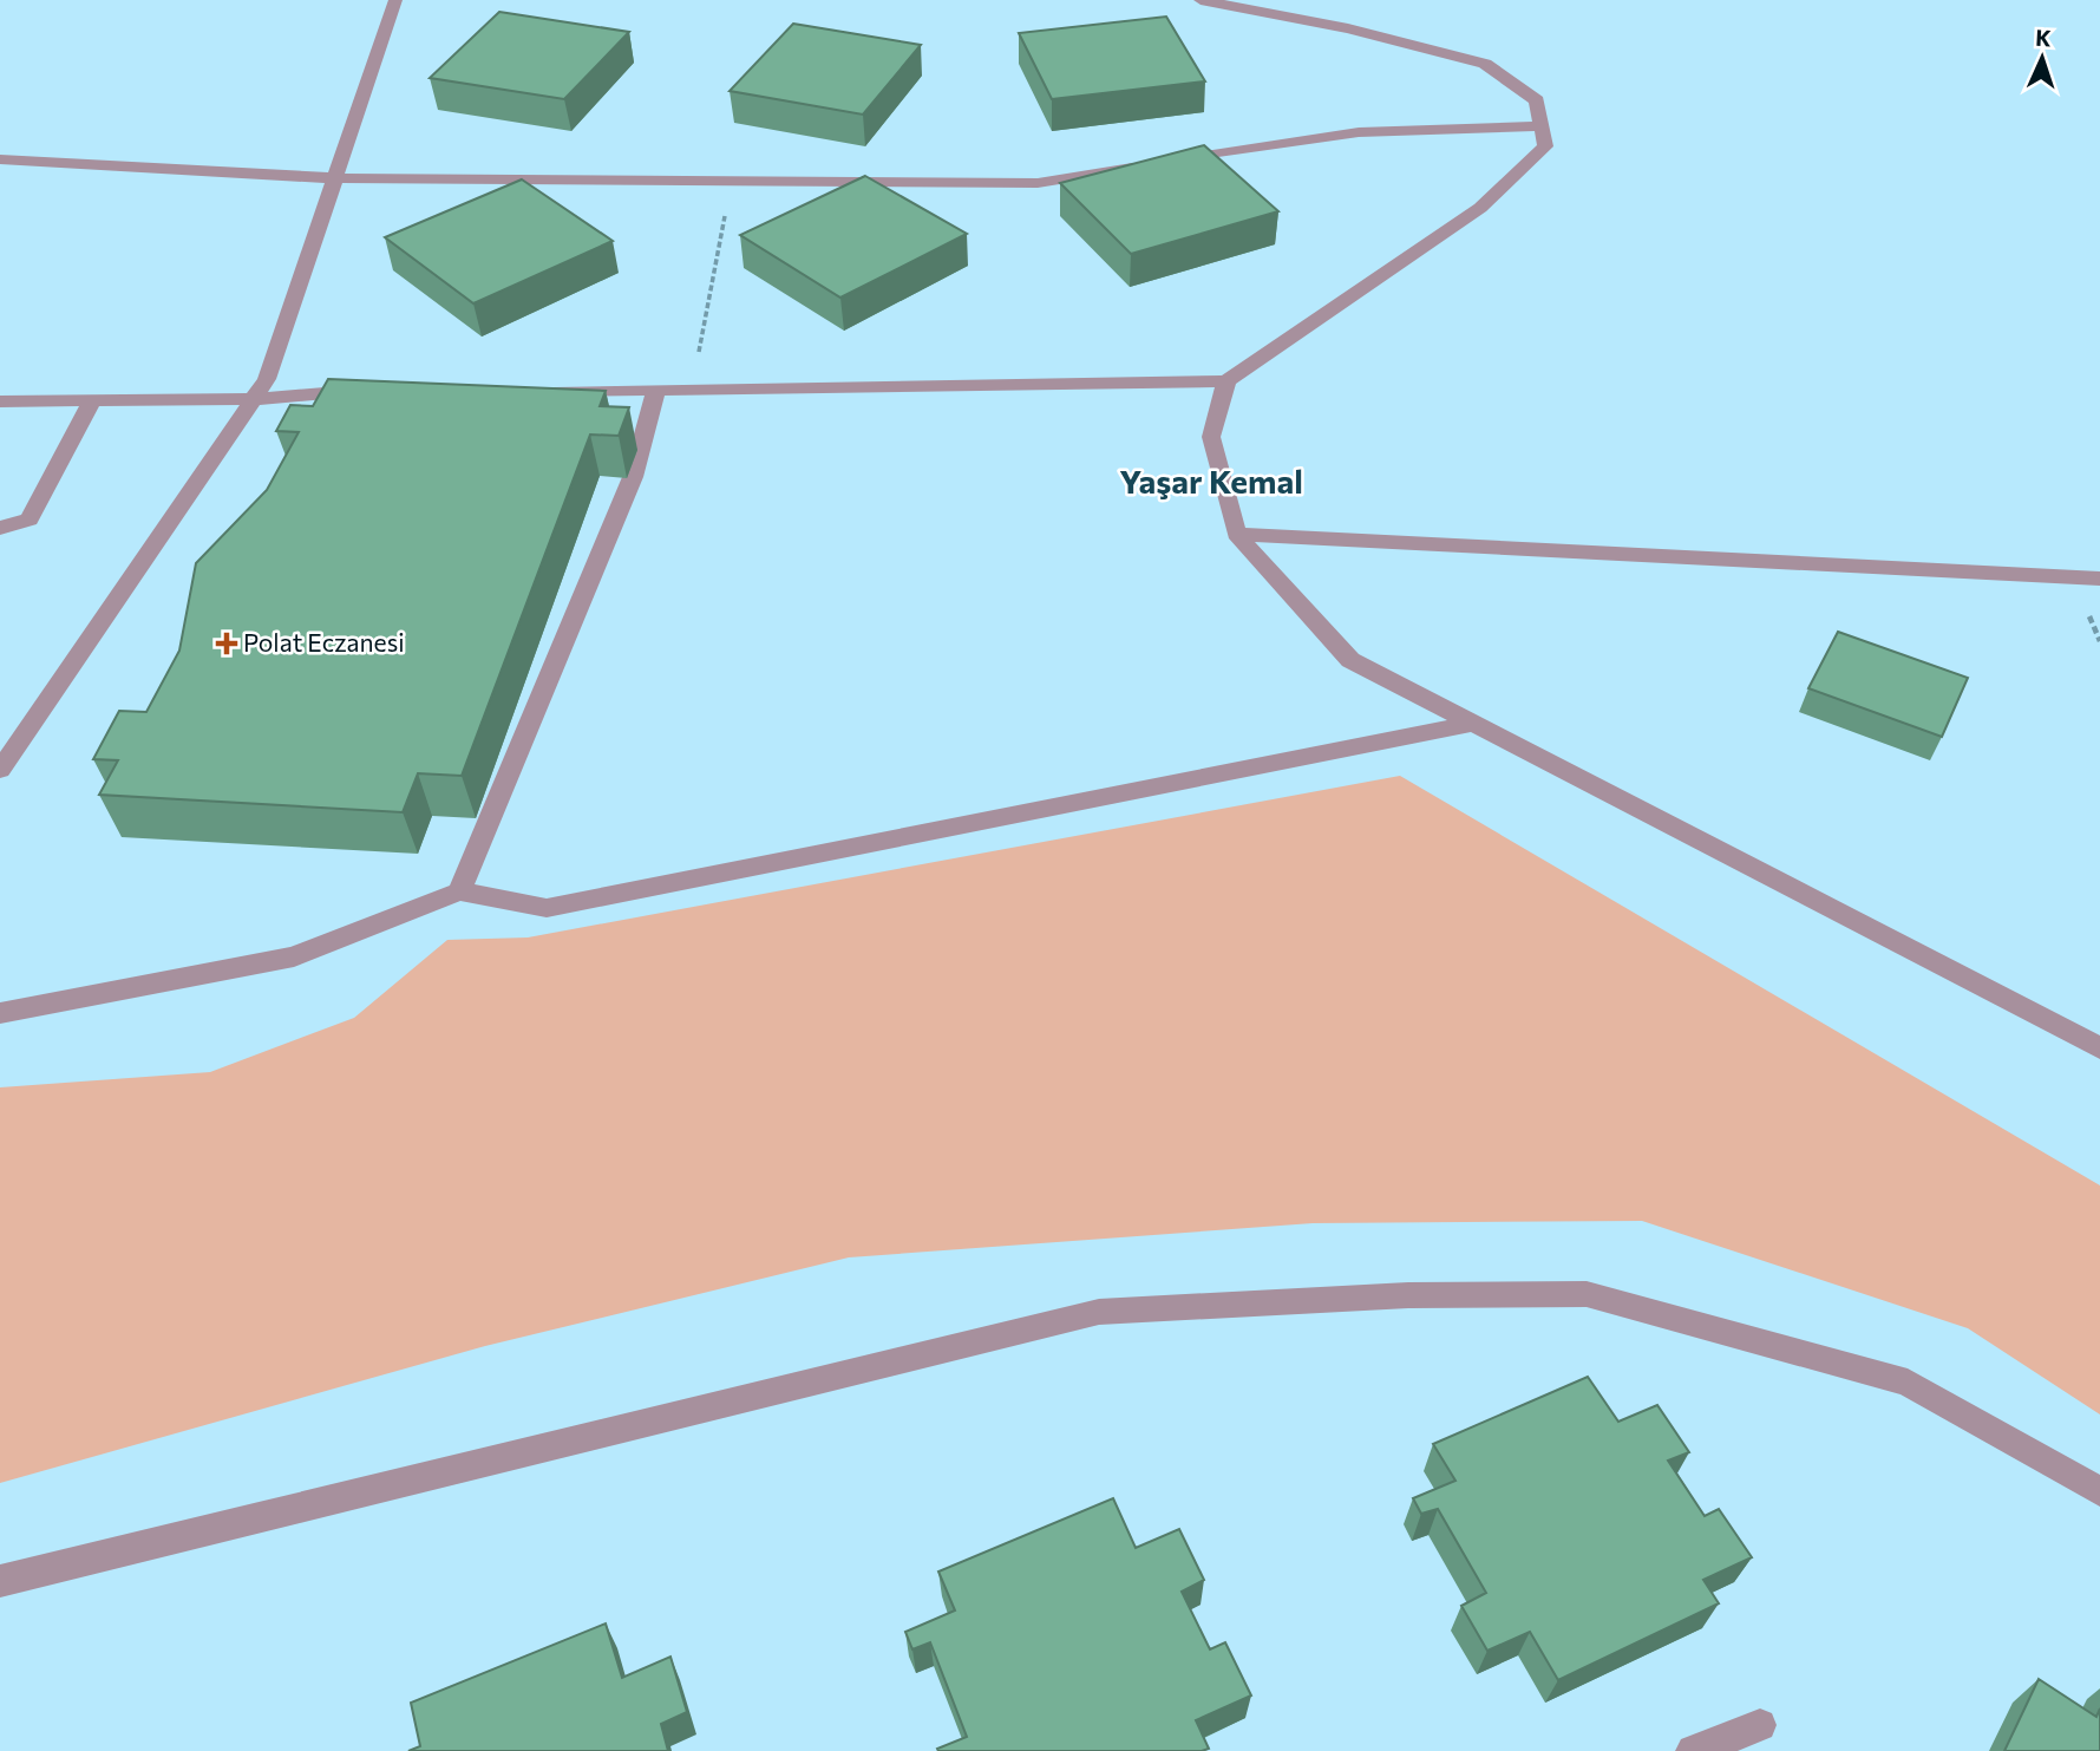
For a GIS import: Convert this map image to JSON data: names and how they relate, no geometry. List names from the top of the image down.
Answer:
{
  "districts": ["Yaşar Kemal"],
  "places": {
    "health": ["Polat Eczanesi"]
  },
  "north": "top"
}
